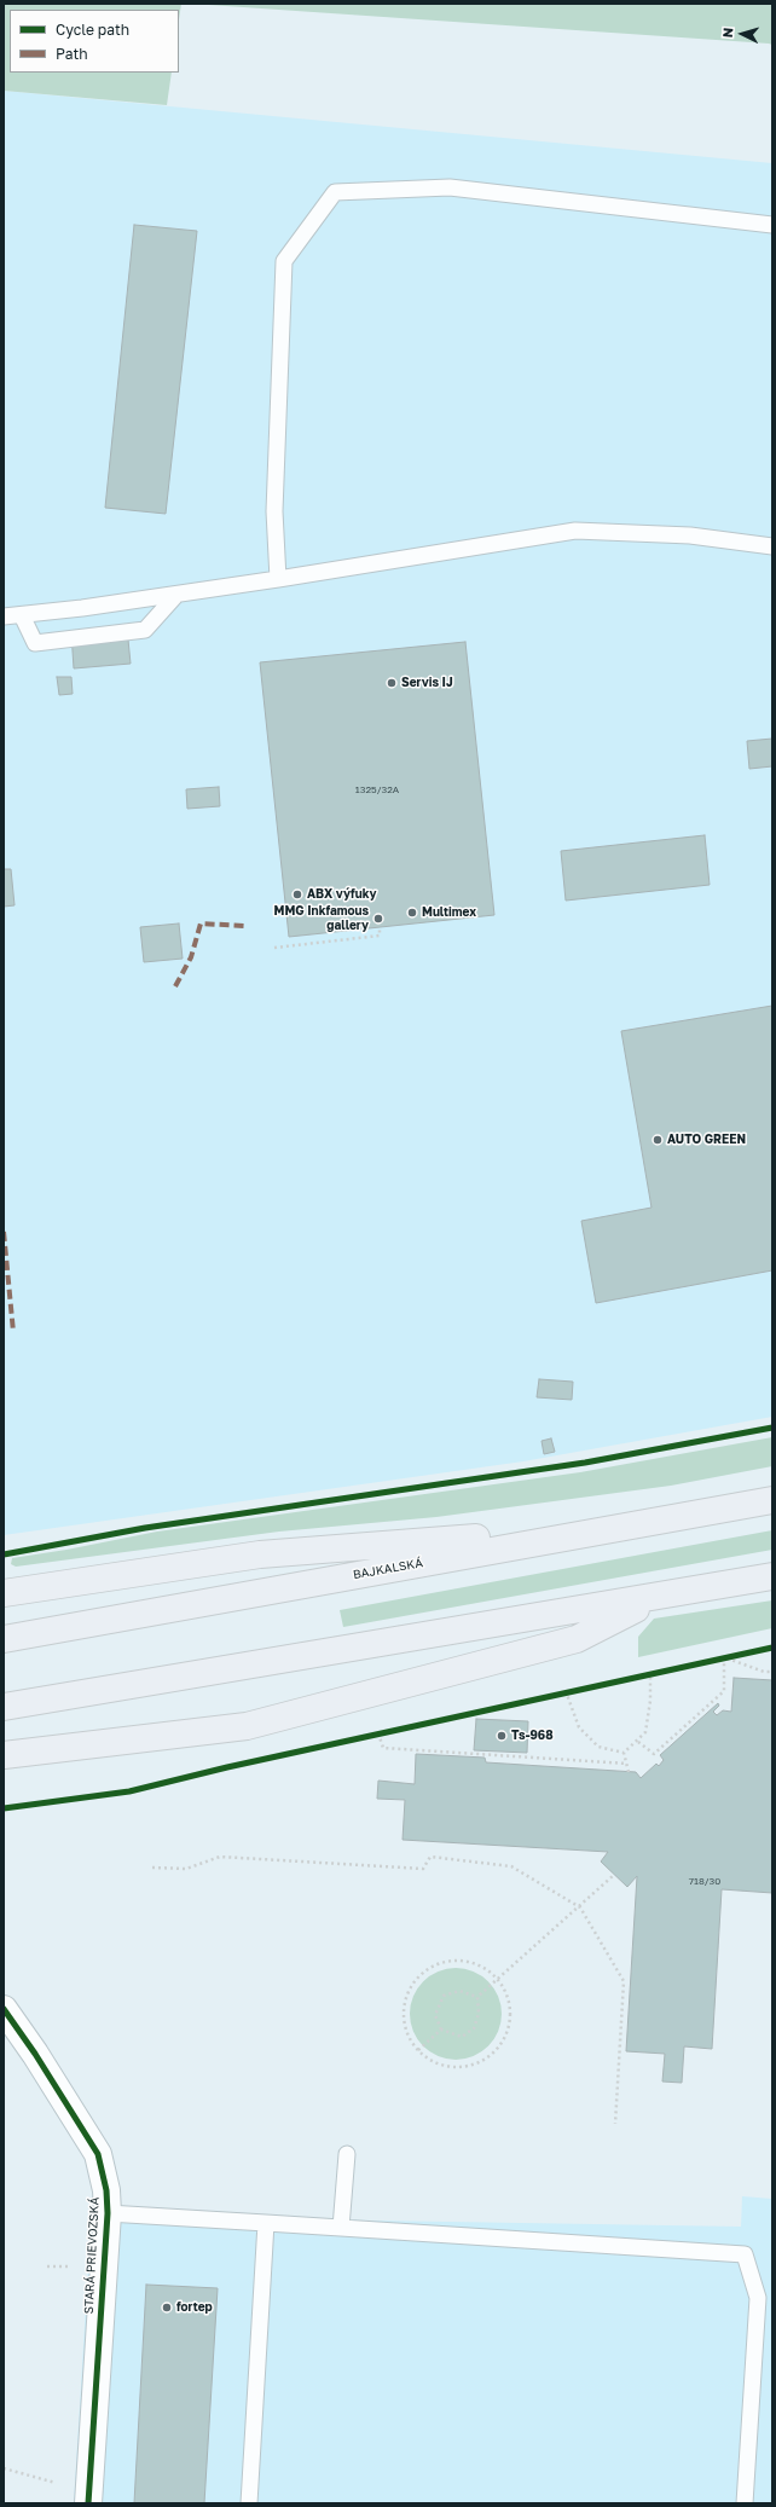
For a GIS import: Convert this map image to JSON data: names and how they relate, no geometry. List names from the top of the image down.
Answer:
{
  "streets": {
    "main road": ["BAJKALSKÁ"],
    "street": ["STARÁ PRIEVOZSKÁ"]
  },
  "places": [
    "Servis IJ",
    "ABX výfuky",
    "Multimex",
    "MMG Inkfamous gallery",
    "AUTO GREEN",
    "Ts-968",
    "fortep"
  ],
  "house_numbers": ["1325/32A", "718/30"],
  "legend": ["Cycle path", "Path"],
  "north": "left"
}
